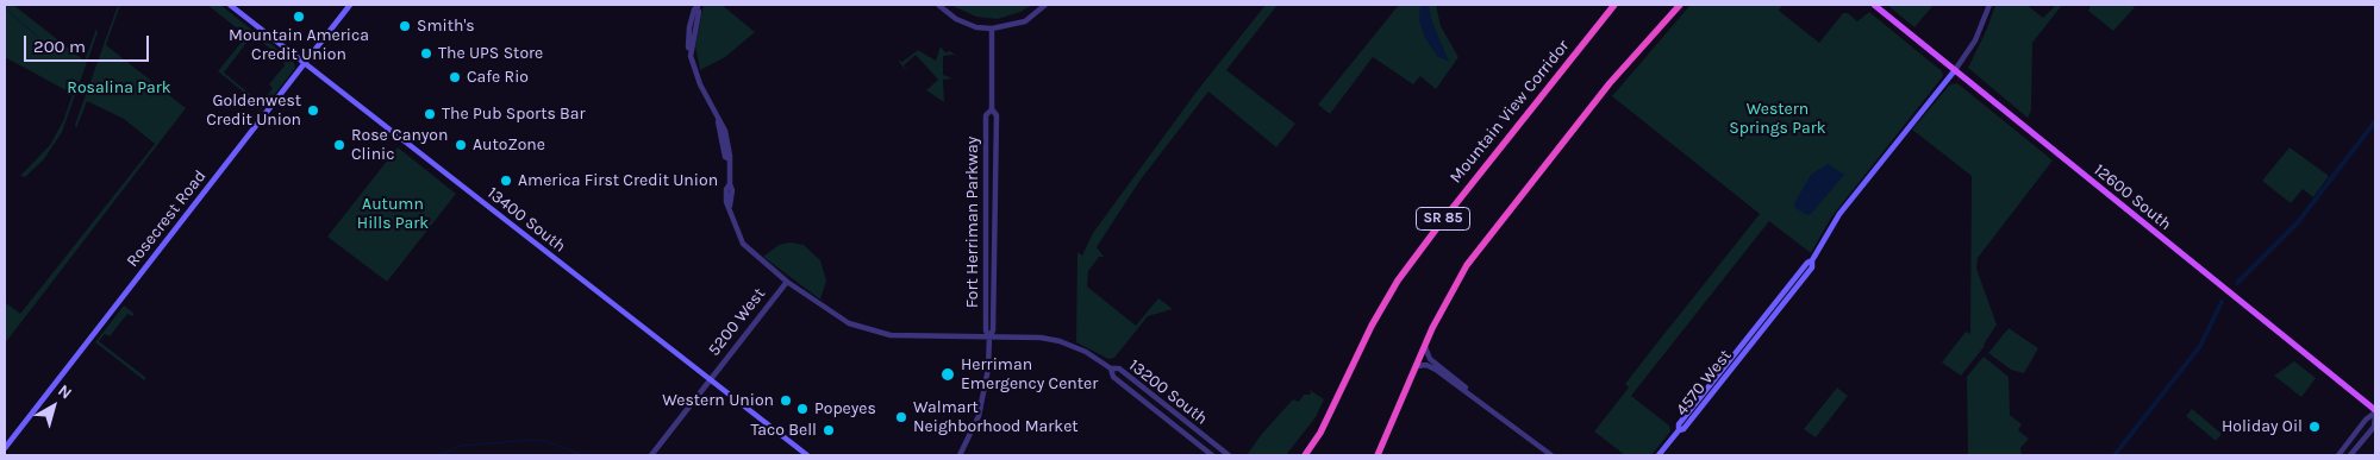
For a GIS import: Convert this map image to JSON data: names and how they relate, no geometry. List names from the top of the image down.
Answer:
{
  "streets": {
    "highway": ["Mountain View Corridor", "SR 85"],
    "main road": [
      "12600 South",
      "Rosecrest Road",
      "13400 South",
      "4570 West"
    ],
    "street": ["Fort Herriman Parkway", "5200 West", "13200 South"]
  },
  "crossings": [
    ["12600 South", "4570 West"],
    ["Rosecrest Road", "13400 South"],
    ["13400 South", "5200 West"]
  ],
  "parks": ["Rosalina Park", "Western Springs Park", "Autumn Hills Park"],
  "places": [
    "Mountain America Credit Union",
    "Smith's",
    "The UPS Store",
    "Cafe Rio",
    "Goldenwest Credit Union",
    "The Pub Sports Bar",
    "Rose Canyon Clinic",
    "AutoZone",
    "America First Credit Union",
    "Herriman Emergency Center",
    "Western Union",
    "Popeyes",
    "Walmart Neighborhood Market",
    "Holiday Oil",
    "Taco Bell"
  ],
  "scale_bar": "200 m",
  "north": "top right"
}
